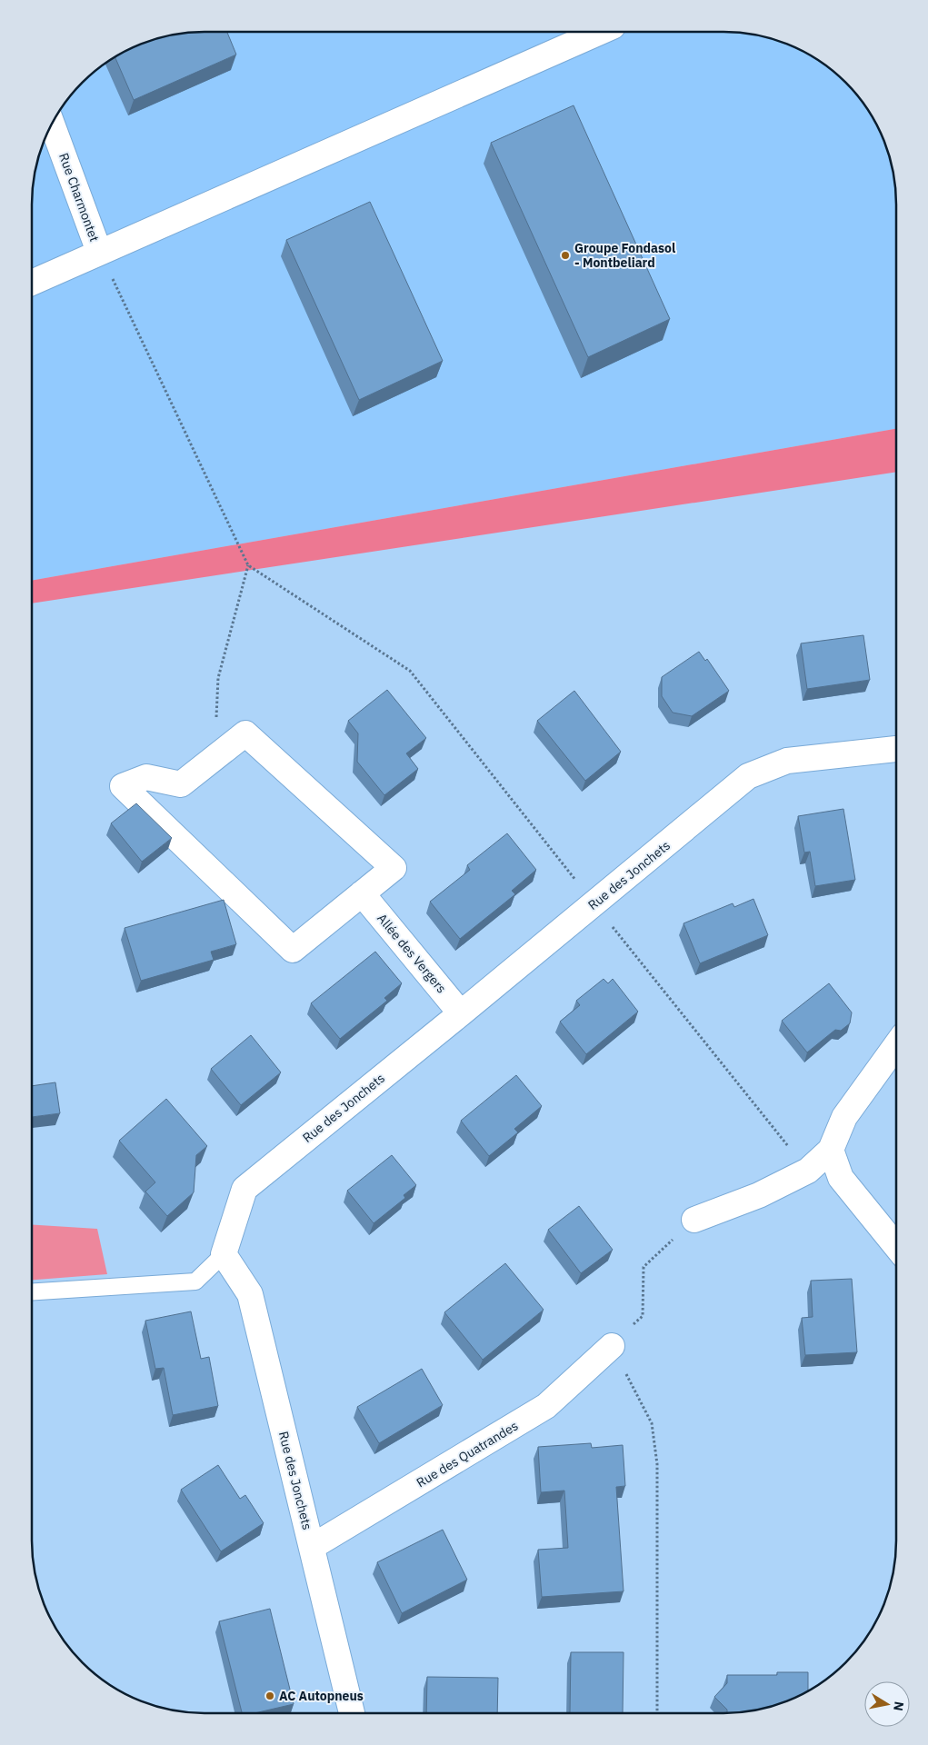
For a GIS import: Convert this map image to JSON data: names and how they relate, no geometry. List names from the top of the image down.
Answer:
{
  "streets": {
    "street": [
      "Rue Charmontet",
      "Rue des Jonchets",
      "Allée des Vergers",
      "Rue des Quatrandes"
    ]
  },
  "crossings": [
    ["Rue des Jonchets", "Allée des Vergers"],
    ["Rue des Jonchets", "Rue des Quatrandes"]
  ],
  "places": ["Groupe Fondasol - Montbeliard", "AC Autopneus"],
  "north": "right"
}
